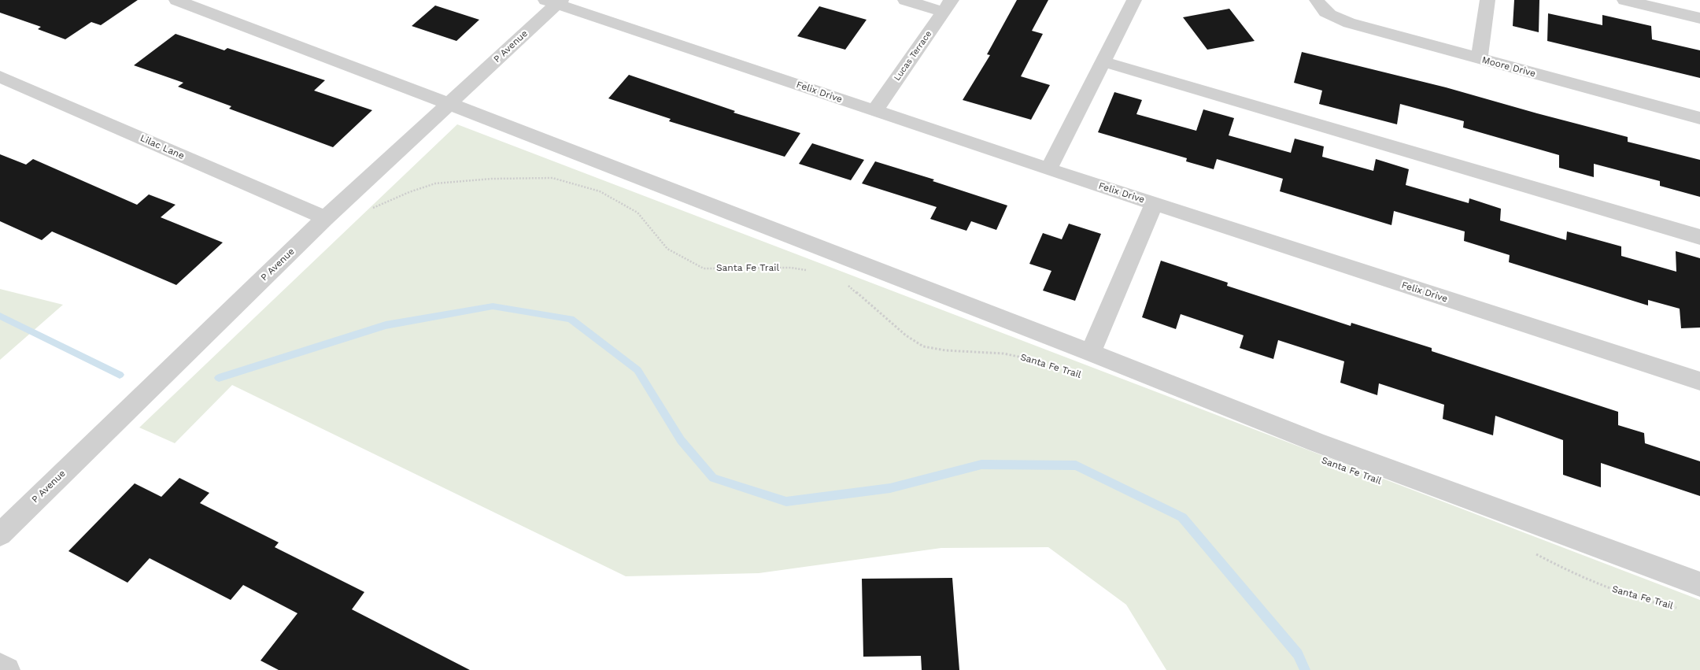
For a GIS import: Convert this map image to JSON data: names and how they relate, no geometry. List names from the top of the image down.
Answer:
{
  "streets": {
    "street": [
      "P Avenue",
      "Lucas Terrace",
      "Moore Drive",
      "Felix Drive",
      "Lilac Lane"
    ],
    "path": ["Santa Fe Trail"]
  },
  "crossings": [
    ["P Avenue", "Felix Drive"],
    ["P Avenue", "Lilac Lane"],
    ["P Avenue", "Santa Fe Trail"],
    ["Lucas Terrace", "Felix Drive"]
  ]
}
